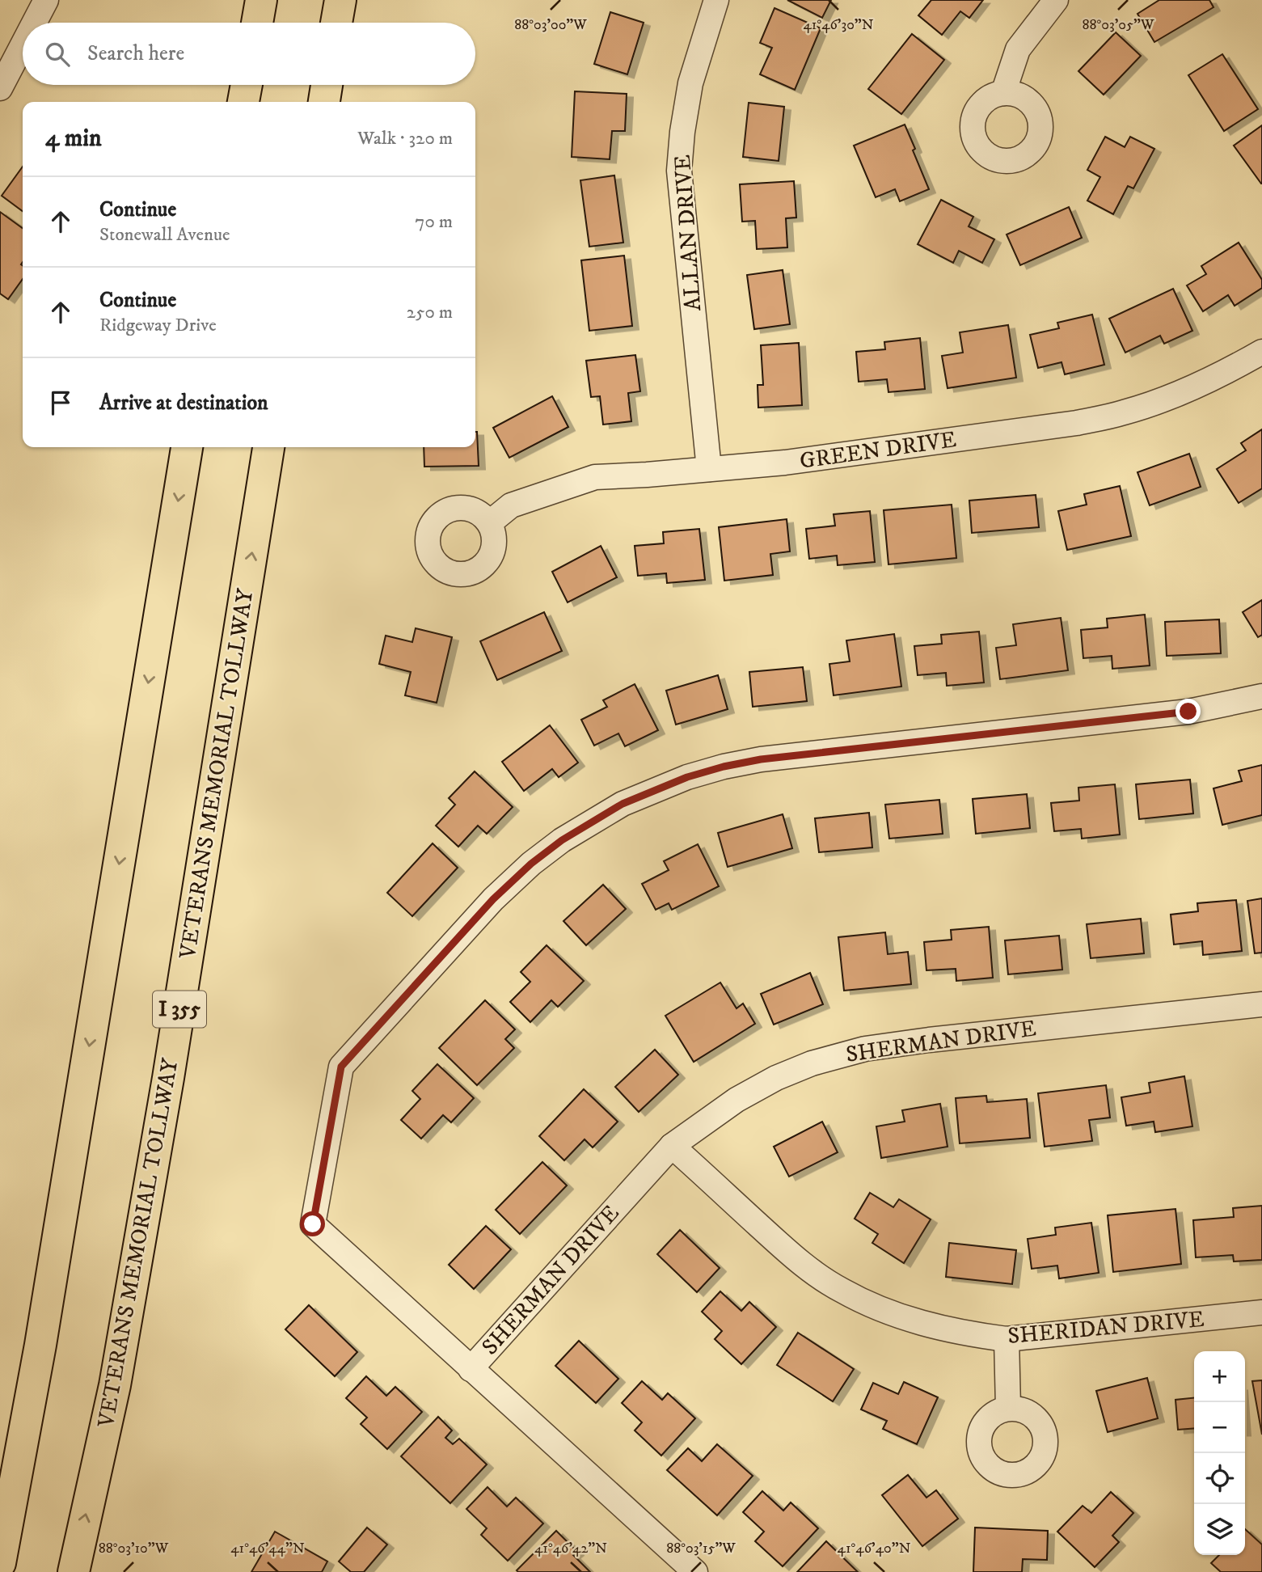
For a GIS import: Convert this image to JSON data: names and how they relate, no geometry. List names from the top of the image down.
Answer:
{
  "streets": {
    "highway": ["VETERANS MEMORIAL TOLLWAY", "I 355"],
    "street": [
      "ALLAN DRIVE",
      "GREEN DRIVE",
      "SHERMAN DRIVE",
      "SHERIDAN DRIVE"
    ]
  },
  "crossings": [
    ["ALLAN DRIVE", "GREEN DRIVE"],
    ["SHERMAN DRIVE", "SHERIDAN DRIVE"]
  ],
  "page": {
    "search": "Search here",
    "heading": ["4 min", "Walk · 320 m"],
    "list": [
      ["Continue", "Stonewall Avenue", "70 m"],
      ["Continue", "Ridgeway Drive", "250 m"],
      "Arrive at destination"
    ],
    "map_buttons": ["+", "−"]
  },
  "coordinates": [
    "88°03'00\"W",
    "41°46'30\"N",
    "88°03'05\"W",
    "88°03'10\"W",
    "41°46'44\"N",
    "41°46'42\"N",
    "88°03'15\"W",
    "41°46'40\"N"
  ]
}
